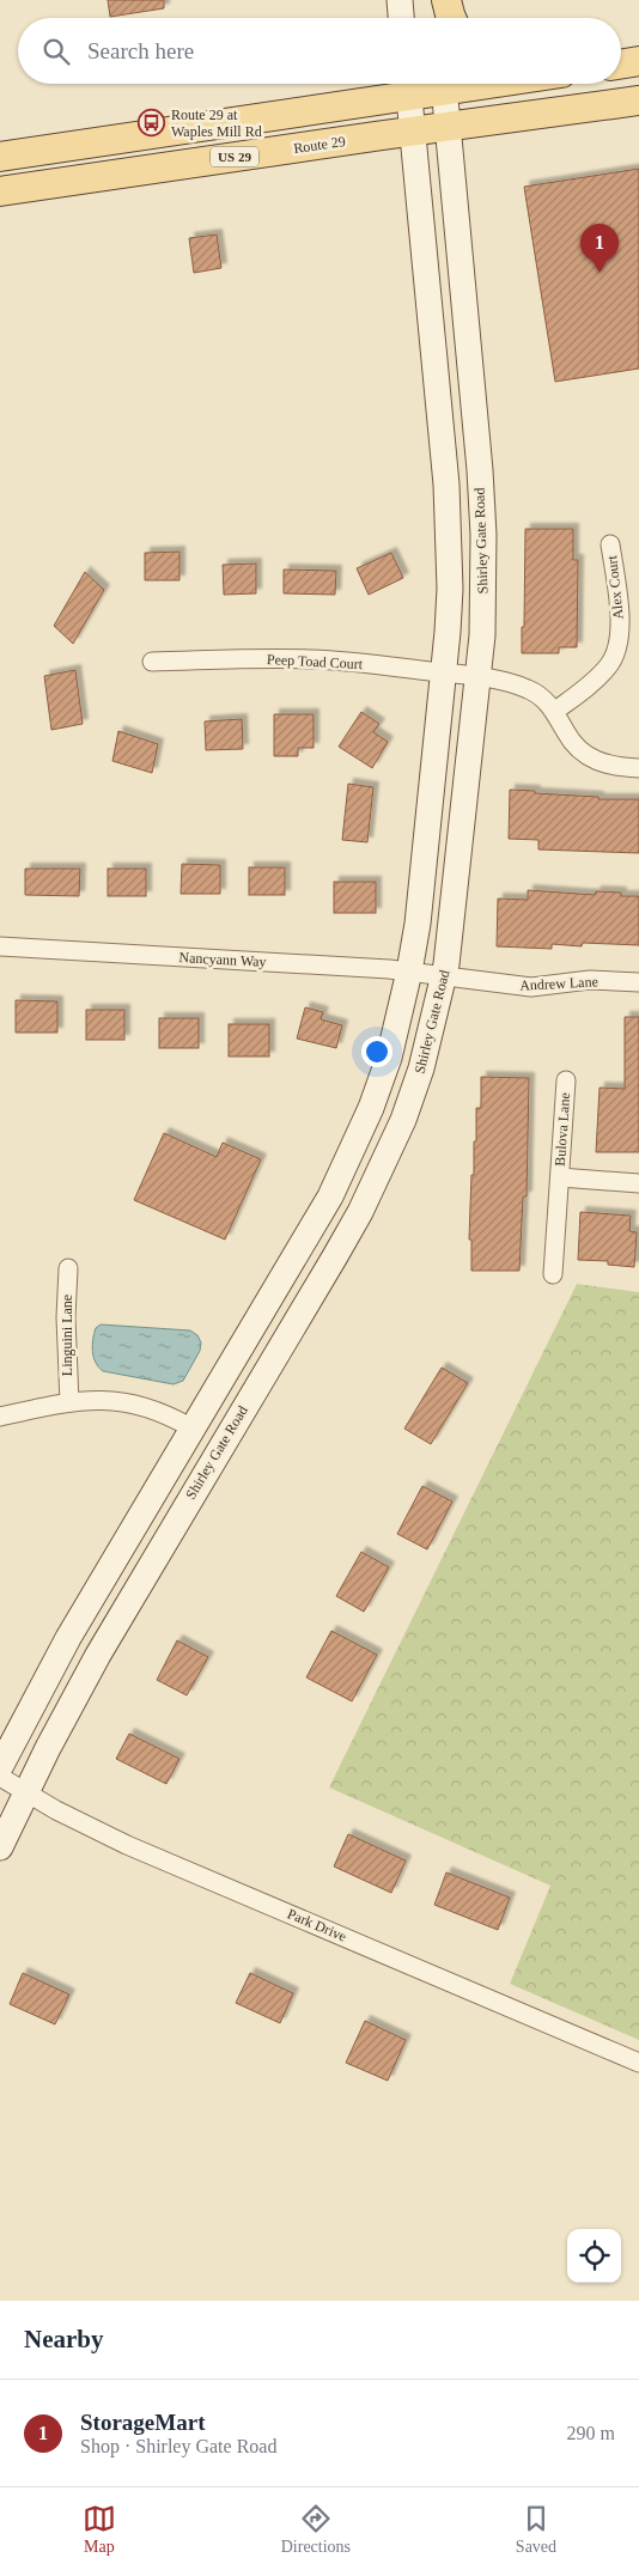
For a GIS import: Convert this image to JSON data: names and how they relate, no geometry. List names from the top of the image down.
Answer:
{
  "streets": {
    "main road": ["Route 29", "US 29", "Shirley Gate Road"],
    "street": [
      "Alex Court",
      "Peep Toad Court",
      "Nancyann Way",
      "Andrew Lane",
      "Bulova Lane",
      "Linguini Lane",
      "Park Drive"
    ]
  },
  "crossings": [
    ["Route 29", "Shirley Gate Road"],
    ["Shirley Gate Road", "Peep Toad Court"],
    ["Shirley Gate Road", "Nancyann Way"],
    ["Shirley Gate Road", "Andrew Lane"],
    ["Shirley Gate Road", "Park Drive"],
    ["Alex Court", "Peep Toad Court"],
    ["Nancyann Way", "Andrew Lane"]
  ],
  "places": {
    "bus stop": ["Route 29 at Waples Mill Rd"]
  },
  "page": {
    "search": "Search here",
    "pins": "1",
    "heading": "Nearby",
    "list": [
      {
        "mark": "1",
        "name": "StorageMart",
        "note": "Shop · Shirley Gate Road",
        "value": "290 m"
      }
    ],
    "nav": ["Map", "Directions", "Saved"]
  }
}
